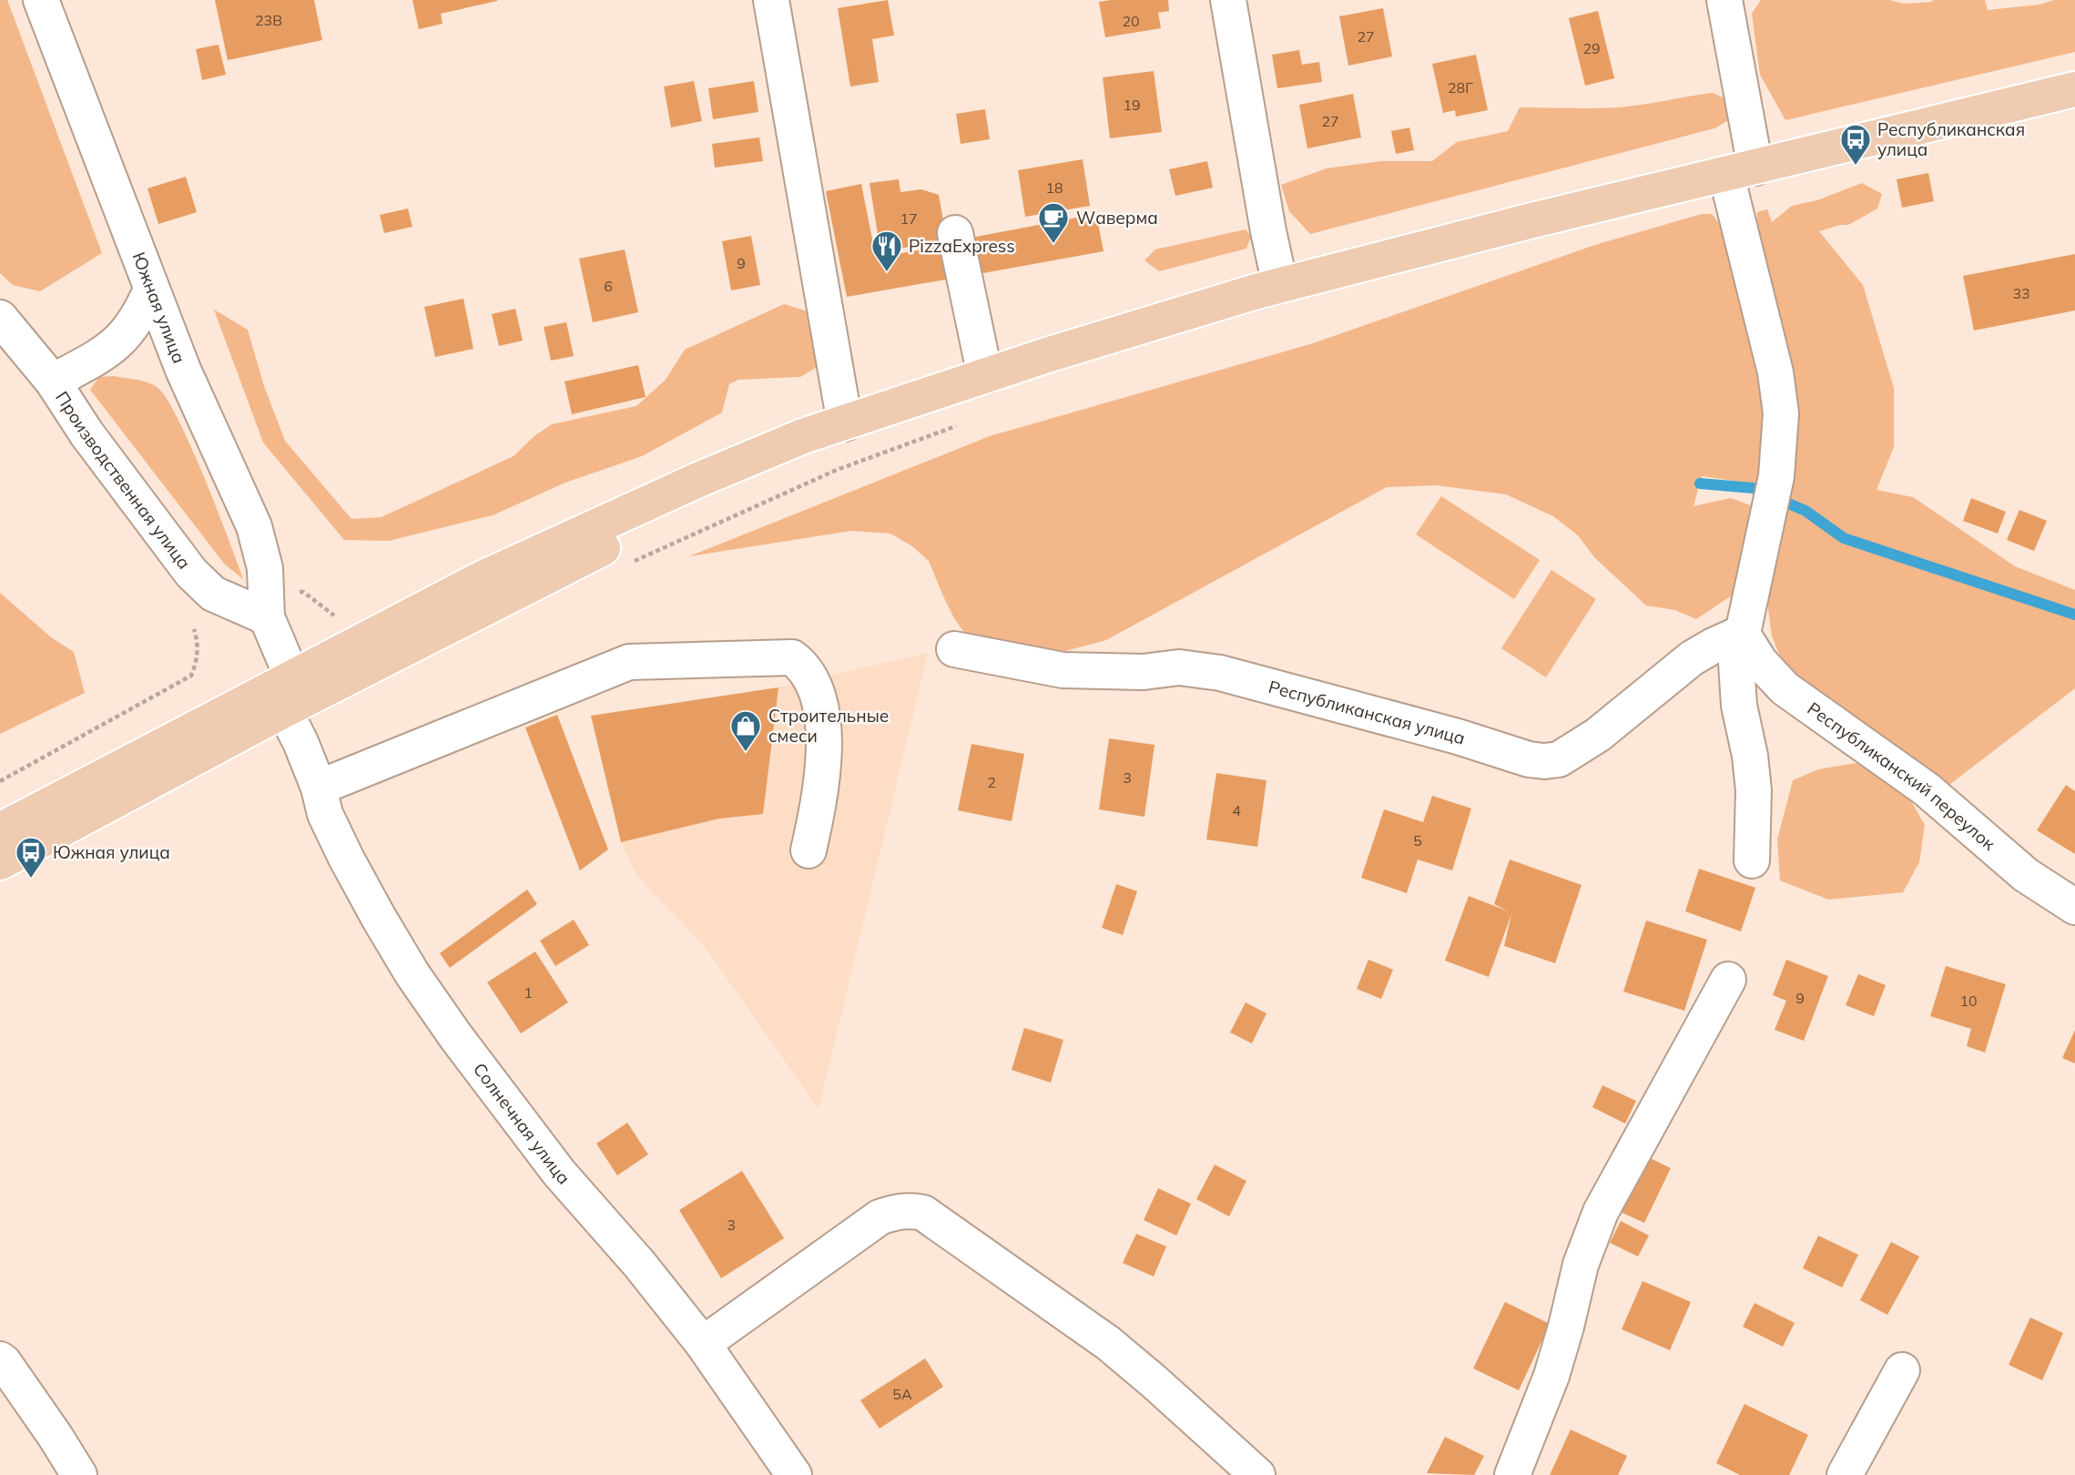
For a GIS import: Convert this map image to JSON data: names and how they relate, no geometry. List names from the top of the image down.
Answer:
{
  "streets": {
    "street": [
      "Южная улица",
      "Производственная улица",
      "Республиканская улица",
      "Республиканский переулок",
      "Солнечная улица"
    ]
  },
  "crossings": [
    ["Южная улица", "Производственная улица"],
    ["Южная улица", "Солнечная улица"],
    ["Производственная улица", "Солнечная улица"],
    ["Республиканская улица", "Республиканский переулок"]
  ],
  "places": {
    "bus stop": ["Республиканская улица", "Южная улица"],
    "cafe": ["Wаверма"],
    "restaurant": ["PizzaExpress"],
    "shop": ["Строительные смеси"]
  },
  "house_numbers": [
    "23В",
    "20",
    "27",
    "29",
    "28Г",
    "19",
    "27",
    "18",
    "17",
    "9",
    "6",
    "33",
    "3",
    "2",
    "4",
    "5",
    "1",
    "9",
    "10",
    "3",
    "5А"
  ]
}
